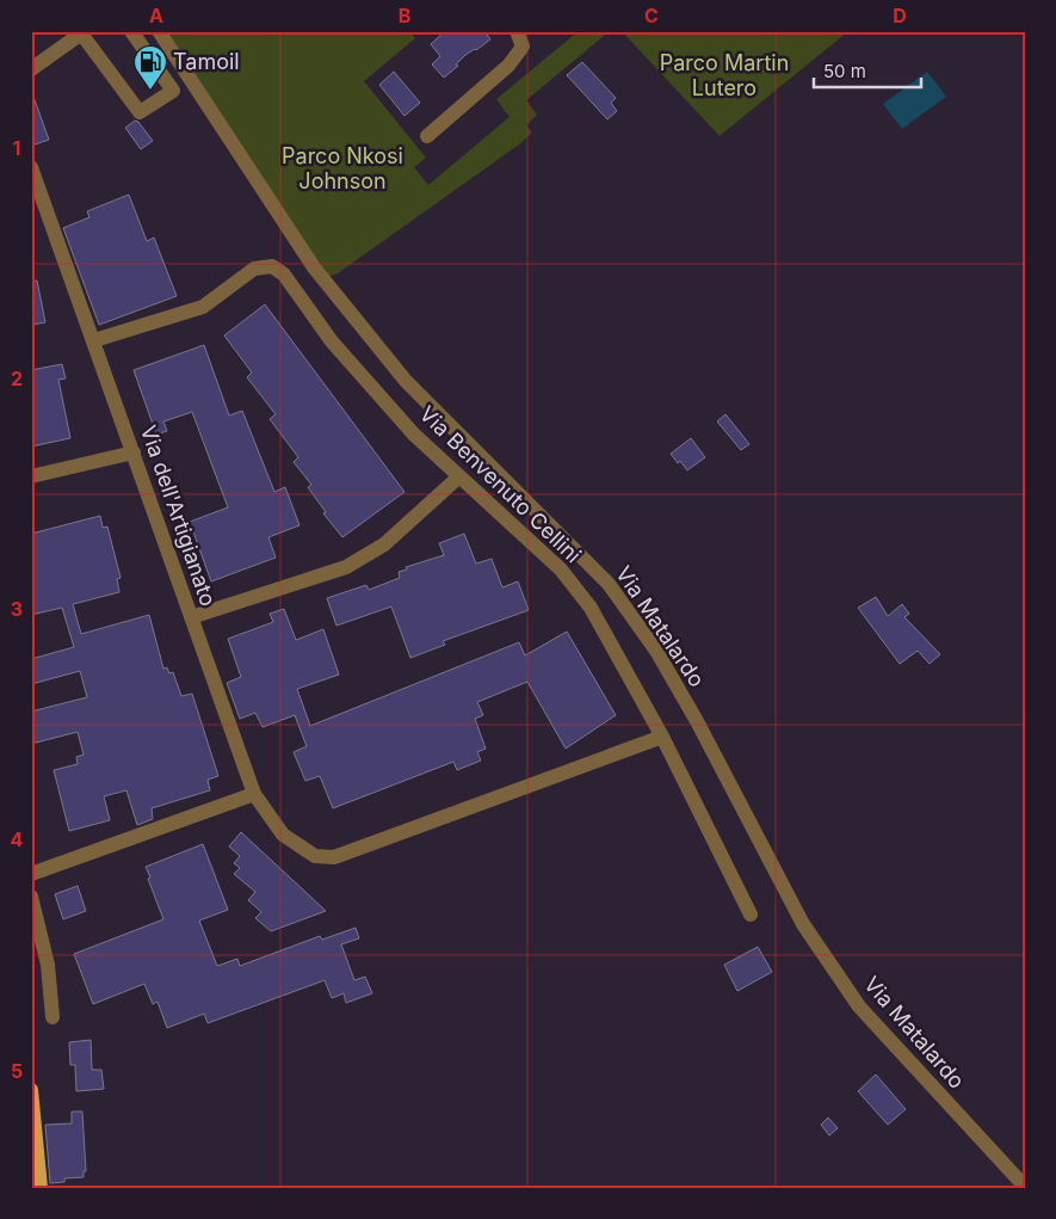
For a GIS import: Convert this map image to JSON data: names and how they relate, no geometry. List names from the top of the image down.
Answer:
{
  "streets": {
    "street": ["Via Benvenuto Cellini", "Via dell'Artigianato", "Via Matalardo"]
  },
  "crossings": [
    ["Via Benvenuto Cellini", "Via dell'Artigianato"]
  ],
  "parks": ["Parco Martin Lutero", "Parco Nkosi Johnson"],
  "places": {
    "fuel station": ["Tamoil"]
  },
  "scale_bar": "50 m",
  "grid": {
    "columns": [
      "A",
      "B",
      "C",
      "D"
    ],
    "rows": [
      "1",
      "2",
      "3",
      "4",
      "5"
    ]
  }
}
